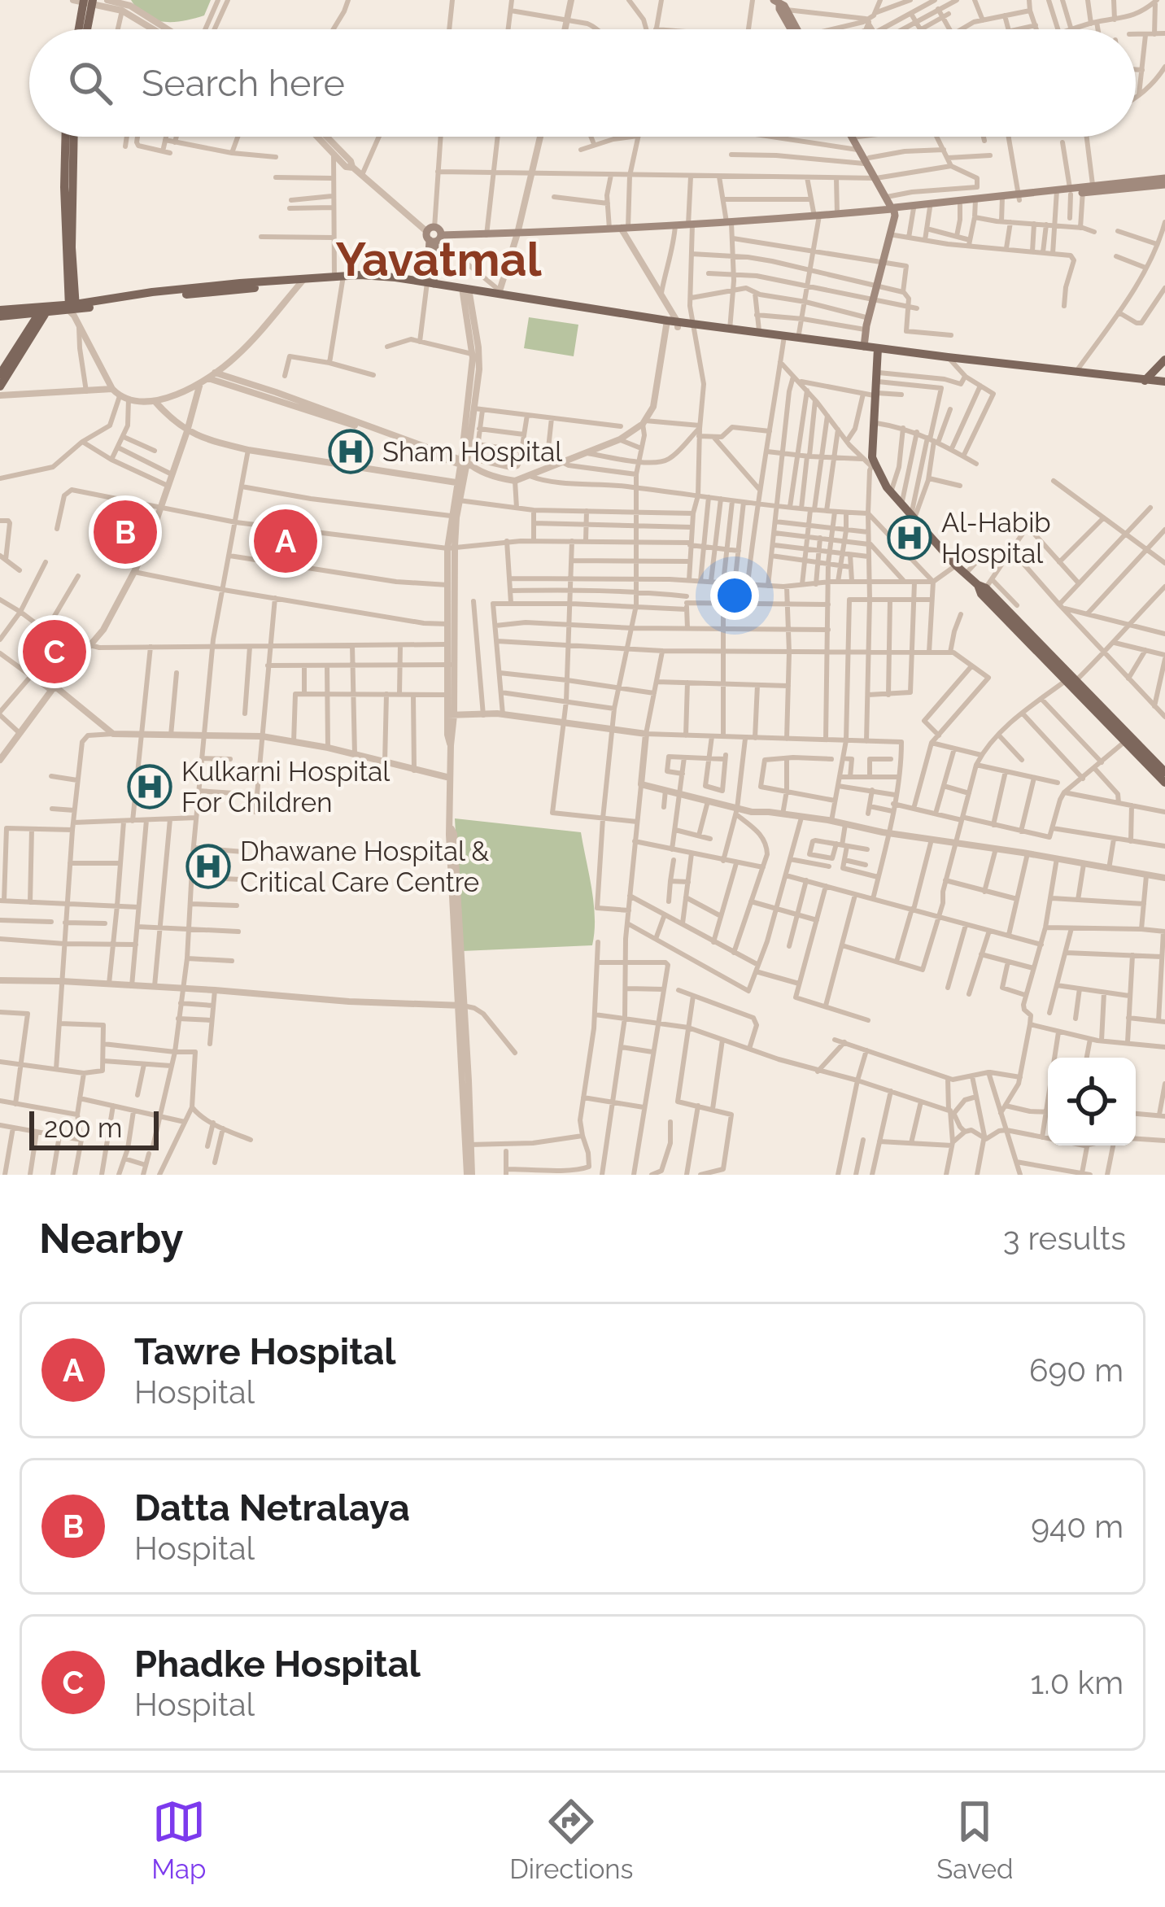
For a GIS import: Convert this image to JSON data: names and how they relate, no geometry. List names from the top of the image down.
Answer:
{
  "districts": ["Yavatmal"],
  "places": {
    "hospital": [
      "Sham Hospital",
      "Al-Habib Hospital",
      "Kulkarni Hospital For Children",
      "Dhawane Hospital & Critical Care Centre"
    ]
  },
  "scale_bar": "200 m",
  "page": {
    "search": "Search here",
    "pins": ["B", "A", "C"],
    "scale": "200 m",
    "heading": ["Nearby", "3 results"],
    "list": [
      {
        "mark": "A",
        "name": "Tawre Hospital",
        "note": "Hospital",
        "value": "690 m"
      },
      {
        "mark": "B",
        "name": "Datta Netralaya",
        "note": "Hospital",
        "value": "940 m"
      },
      {
        "mark": "C",
        "name": "Phadke Hospital",
        "note": "Hospital",
        "value": "1.0 km"
      }
    ],
    "nav": ["Map", "Directions", "Saved"]
  }
}
